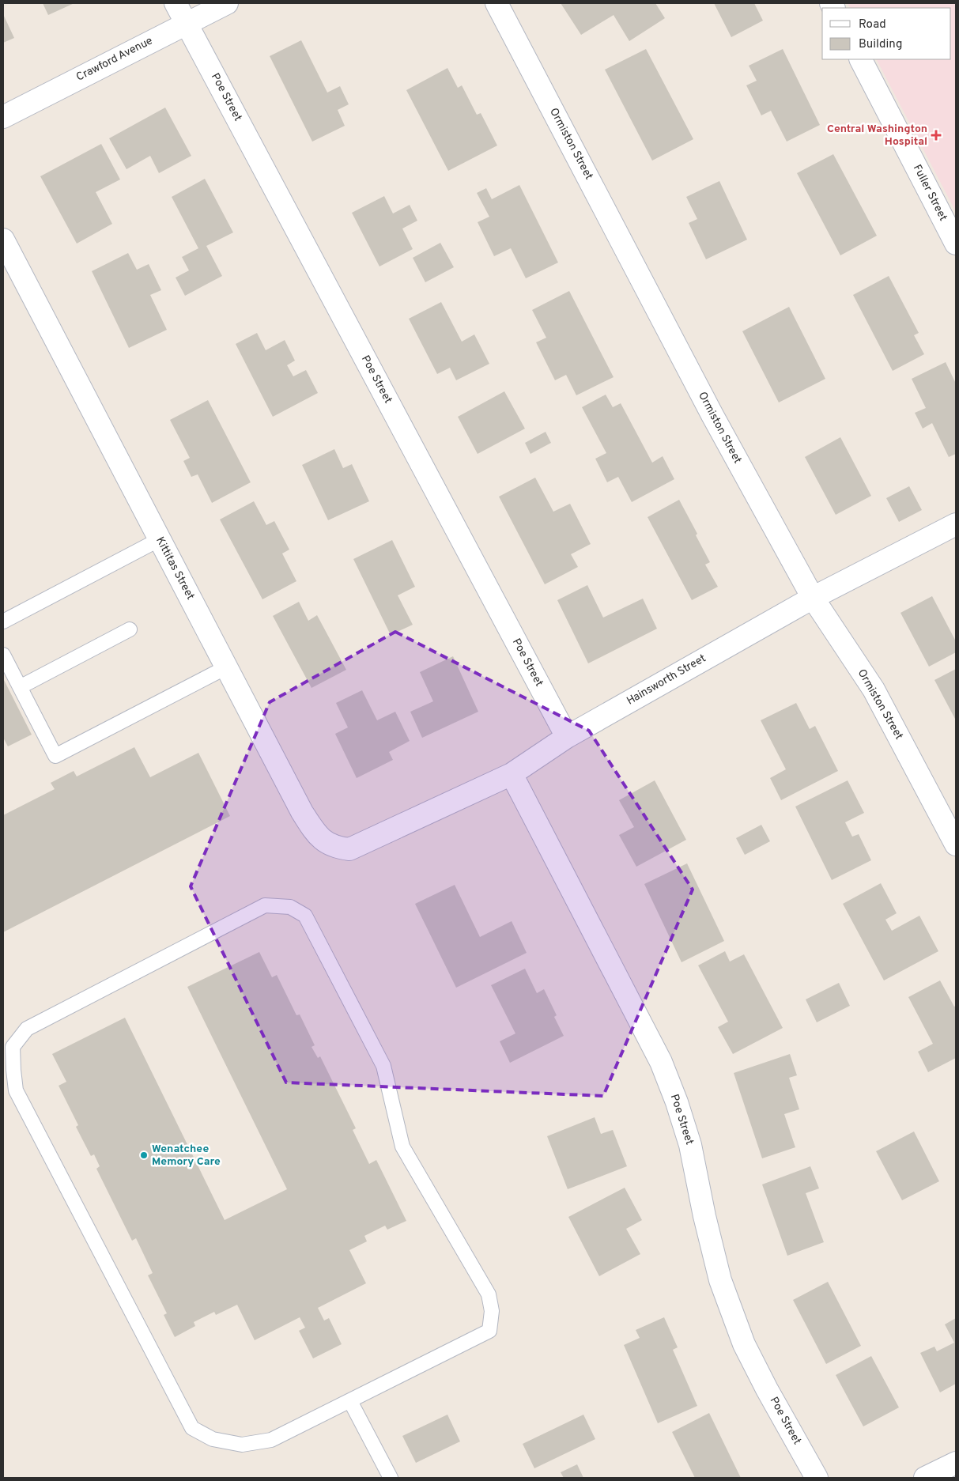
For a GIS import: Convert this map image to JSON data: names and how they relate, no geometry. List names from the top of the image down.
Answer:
{
  "streets": {
    "street": [
      "Crawford Avenue",
      "Poe Street",
      "Ormiston Street",
      "Fuller Street",
      "Kittitas Street",
      "Hainsworth Street"
    ]
  },
  "crossings": [
    ["Crawford Avenue", "Poe Street"],
    ["Poe Street", "Hainsworth Street"],
    ["Ormiston Street", "Hainsworth Street"],
    ["Kittitas Street", "Hainsworth Street"]
  ],
  "places": {
    "health": ["Central Washington Hospital"],
    "other": ["Wenatchee Memory Care"]
  },
  "legend": ["Road", "Building"]
}
